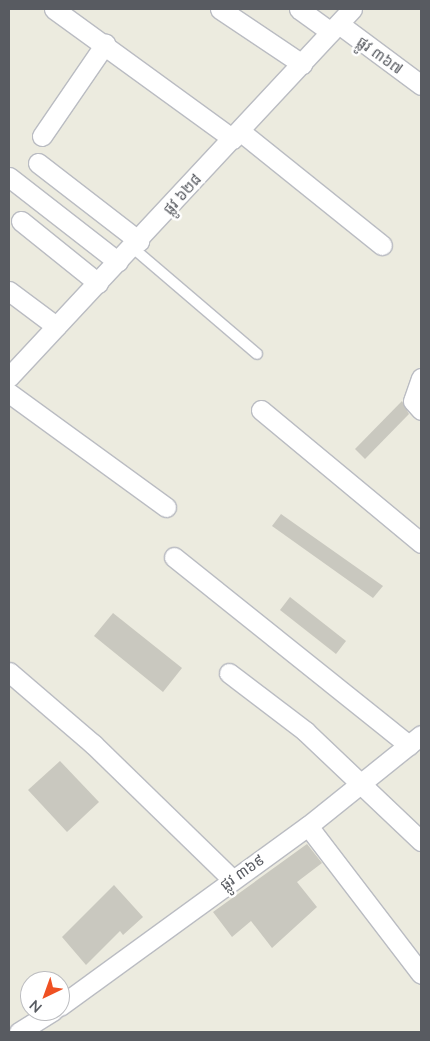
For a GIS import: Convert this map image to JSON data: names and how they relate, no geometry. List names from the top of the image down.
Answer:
{
  "streets": {
    "street": ["ផ្លូវ ៣៦៧", "ផ្លូវ ៦២៨", "ផ្លូវ ៣៦៩"]
  },
  "crossings": [
    ["ផ្លូវ ៣៦៧", "ផ្លូវ ៦២៨"]
  ],
  "north": "bottom left"
}
